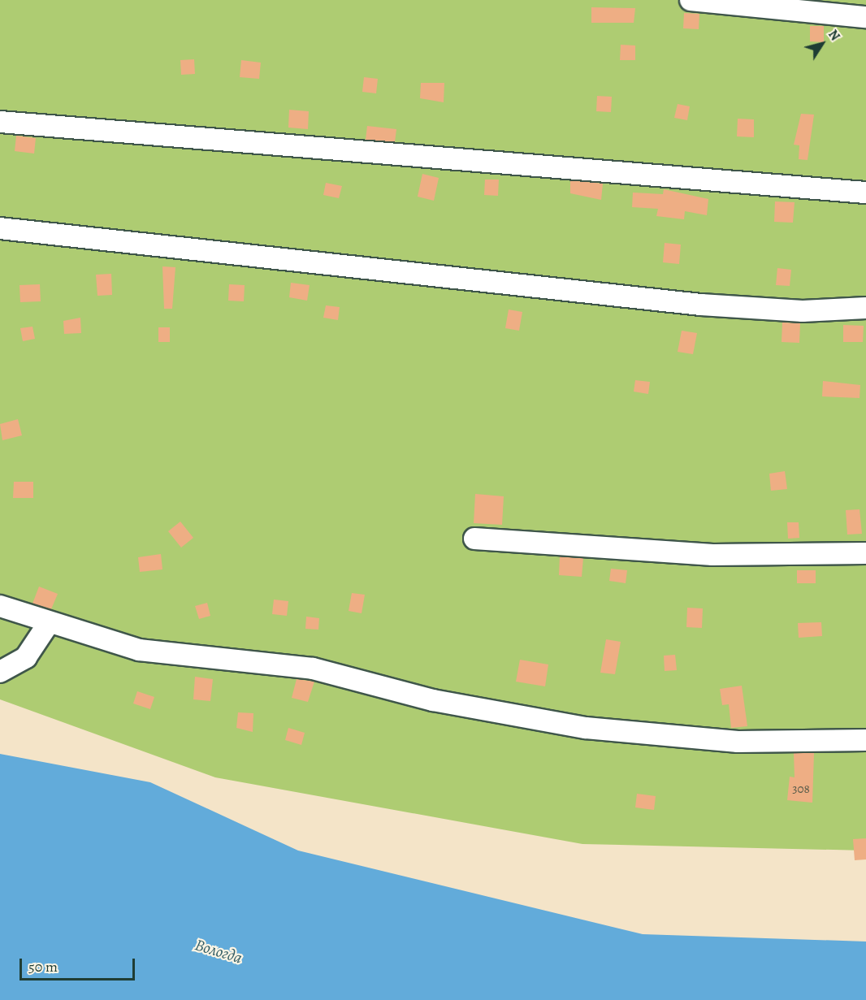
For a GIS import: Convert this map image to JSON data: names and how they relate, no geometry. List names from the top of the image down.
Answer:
{
  "water": ["Вологда"],
  "house_numbers": ["308"],
  "scale_bar": "50 m",
  "north": "top right"
}
